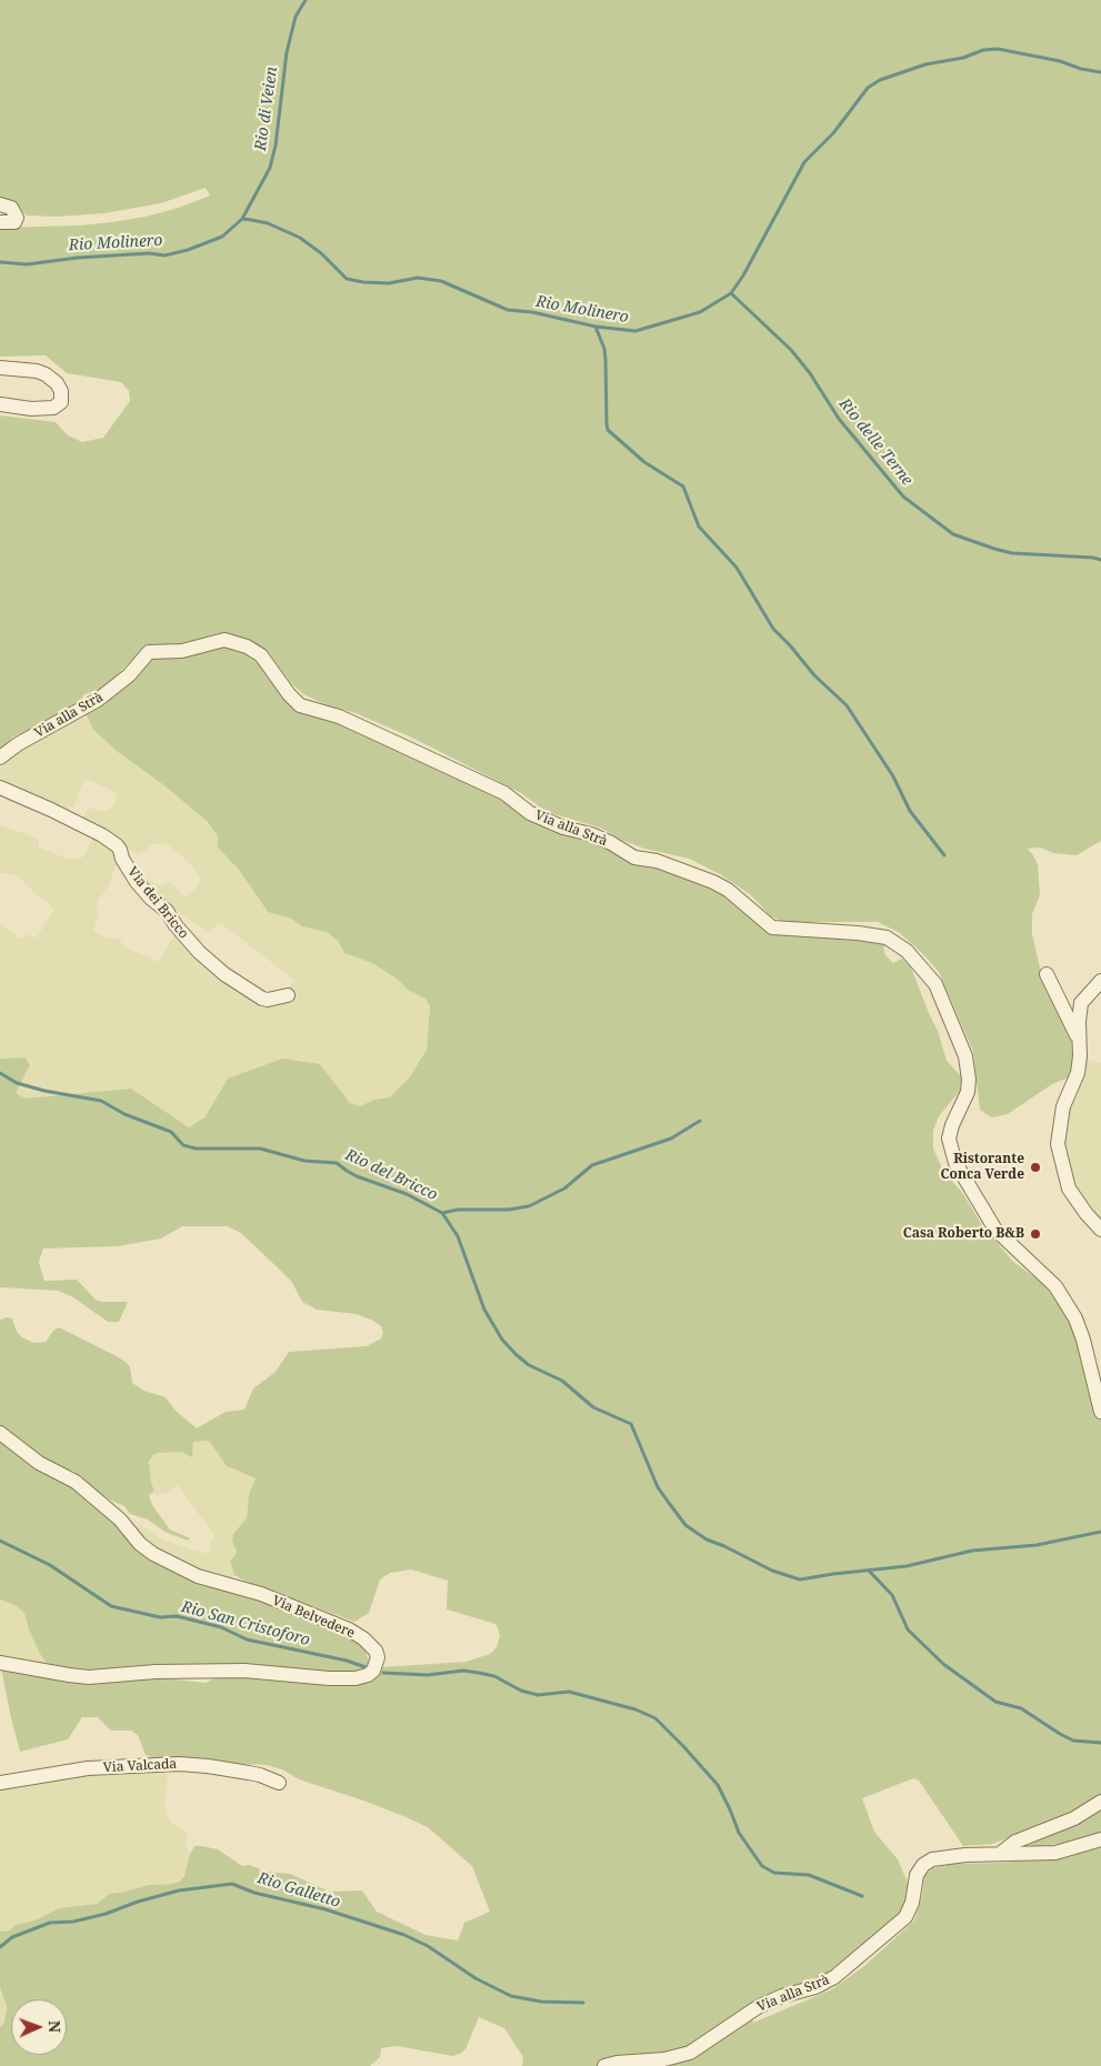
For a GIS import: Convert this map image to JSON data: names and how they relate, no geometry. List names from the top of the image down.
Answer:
{
  "streets": {
    "street": [
      "Via alla Strà",
      "Via dei Bricco",
      "Via Belvedere",
      "Via Valcada"
    ]
  },
  "water": [
    "Rio di Veien",
    "Rio Molinero",
    "Rio delle Terne",
    "Rio del Bricco",
    "Rio San Cristoforo",
    "Rio Galletto"
  ],
  "places": ["Ristorante Conca Verde", "Casa Roberto B&B"],
  "north": "right"
}
